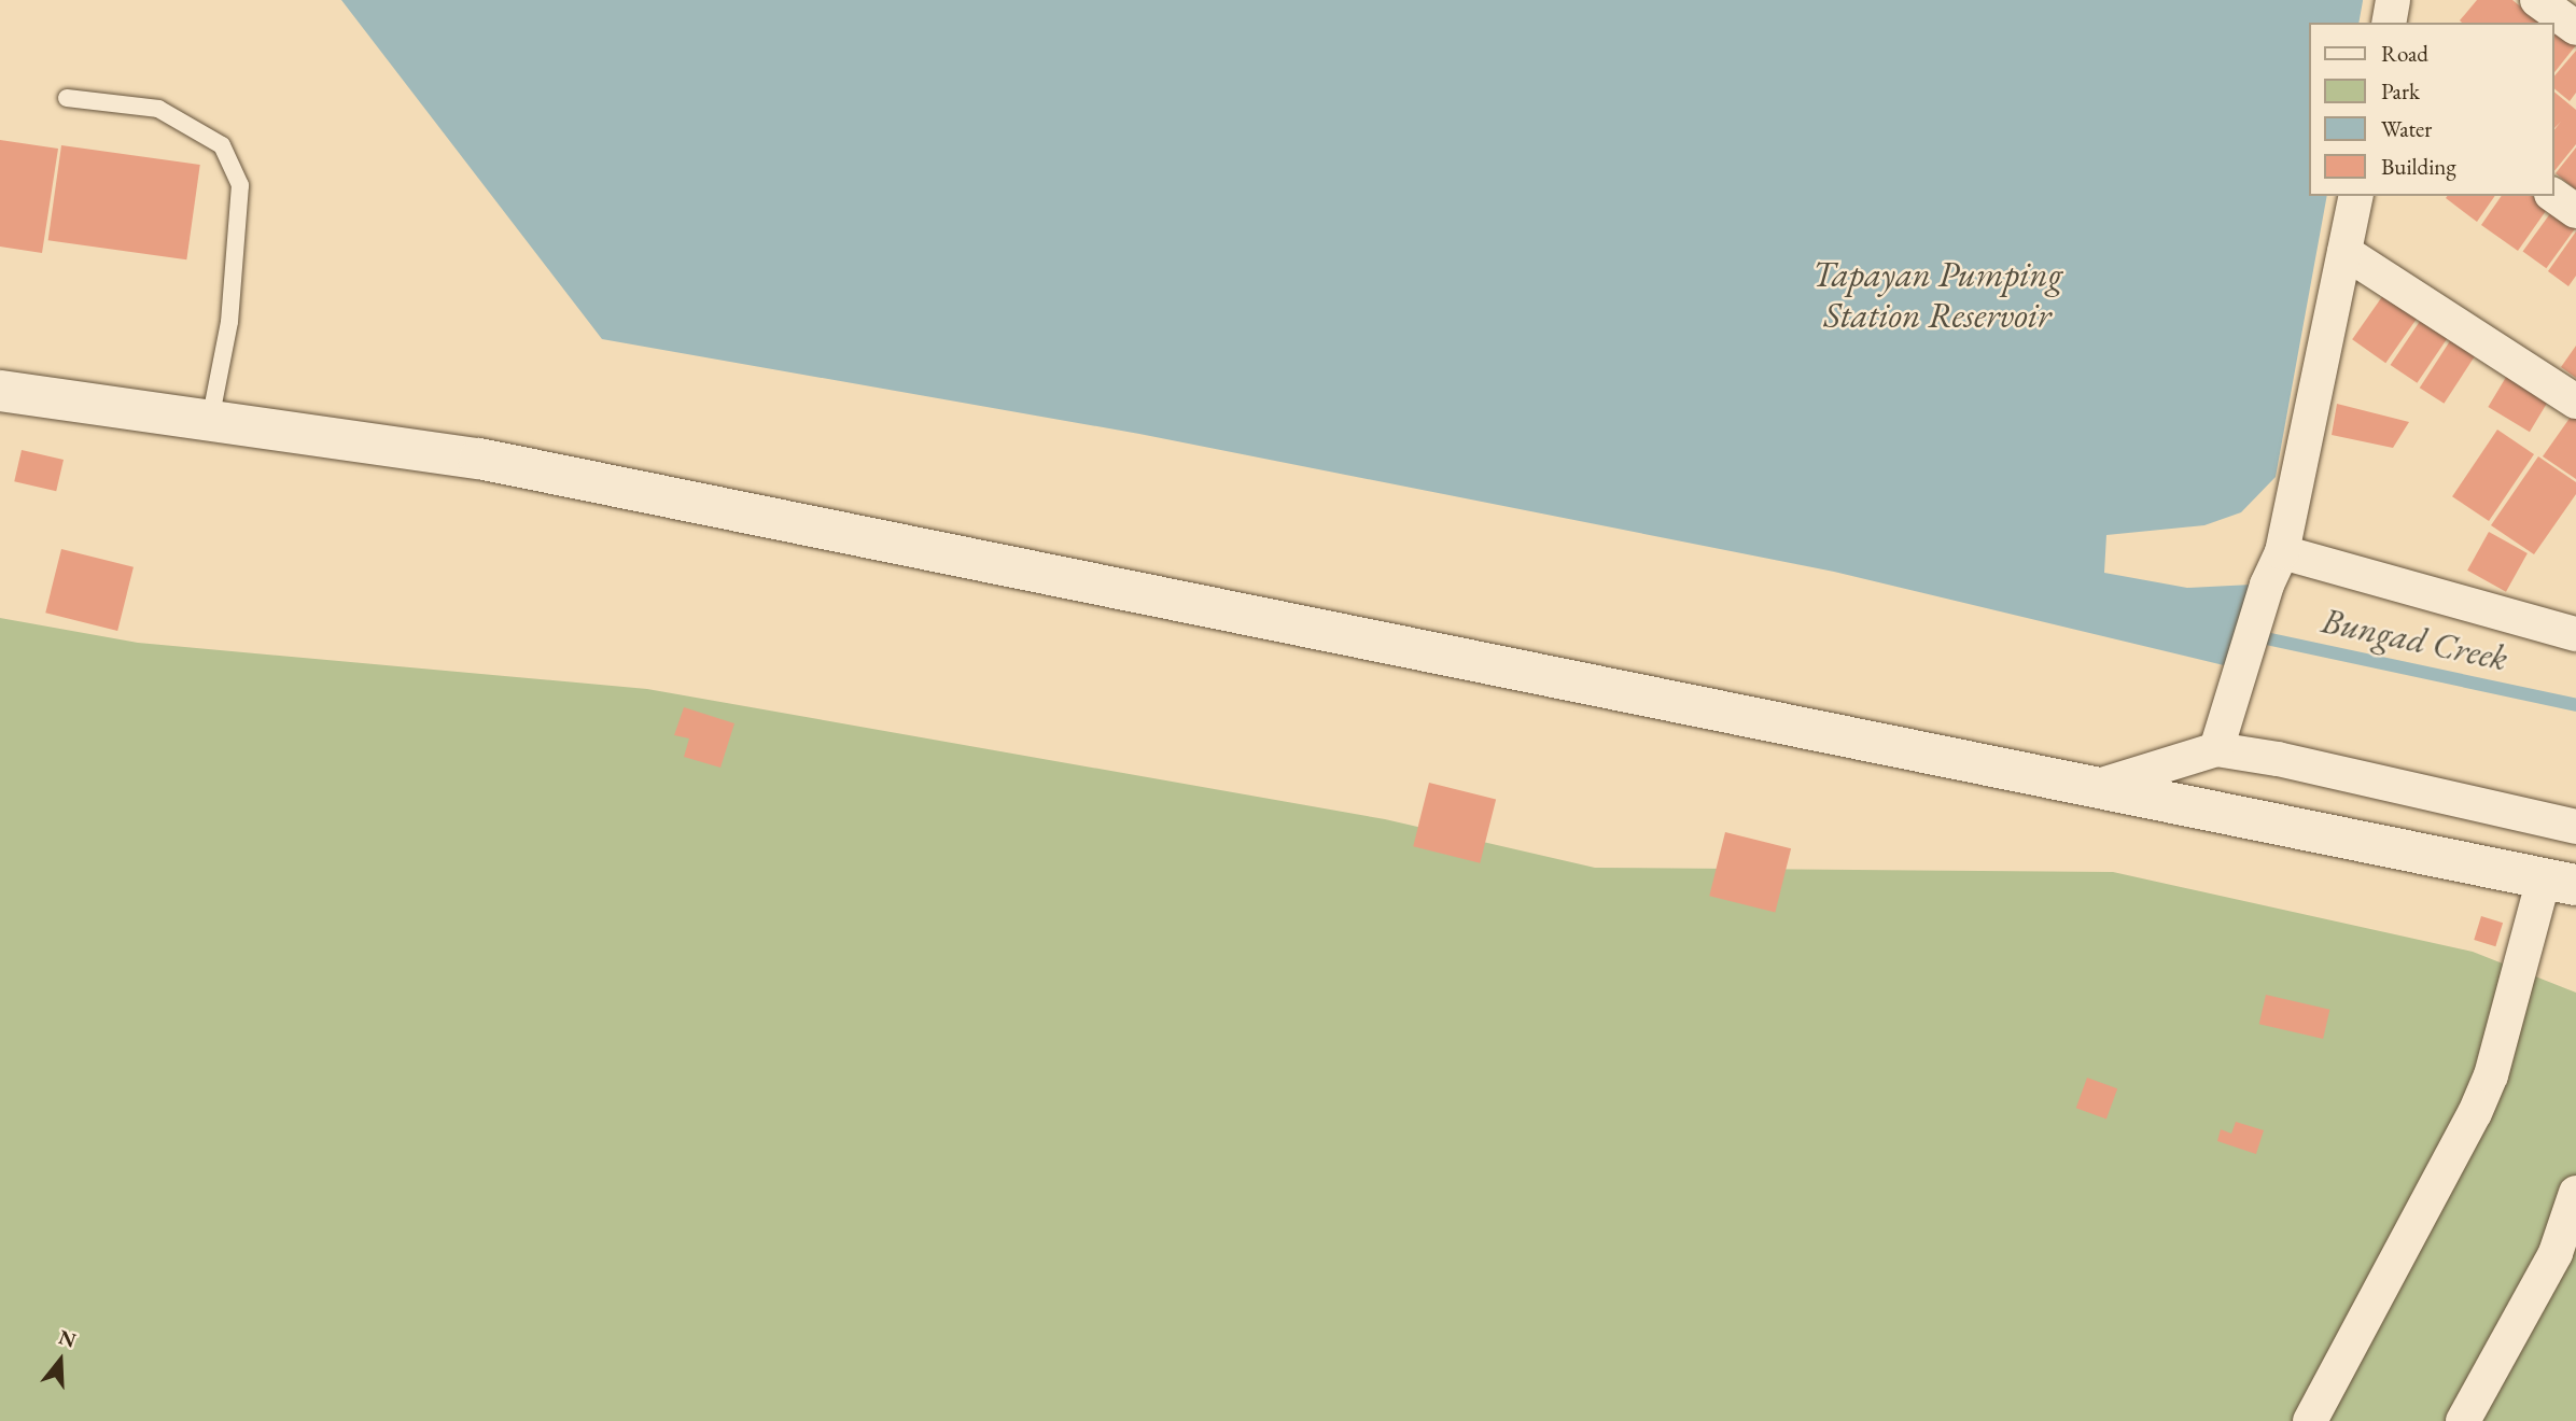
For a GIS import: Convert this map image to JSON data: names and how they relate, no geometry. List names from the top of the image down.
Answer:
{
  "water": ["Tapayan Pumping Station Reservoir", "Bungad Creek"],
  "legend": [
    "Road",
    "Park",
    "Water",
    "Building"
  ],
  "north": "top"
}
